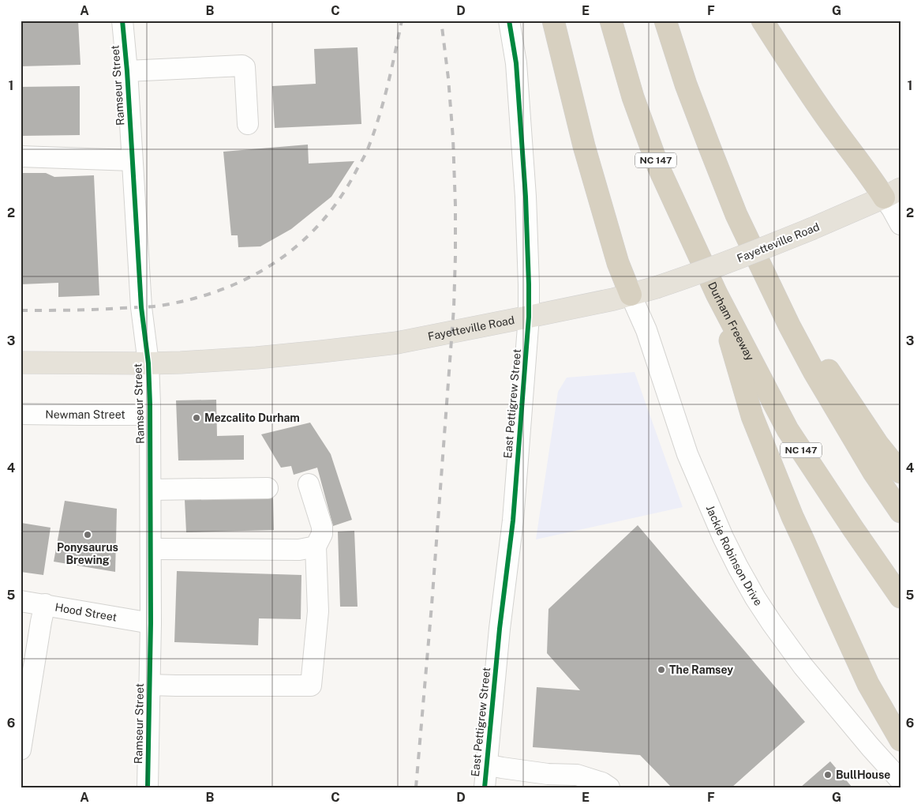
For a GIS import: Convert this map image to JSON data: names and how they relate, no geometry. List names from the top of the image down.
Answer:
{
  "streets": {
    "highway": ["NC 147", "Durham Freeway"],
    "main road": ["Fayetteville Road"],
    "street": [
      "Ramseur Street",
      "East Pettigrew Street",
      "Newman Street",
      "Jackie Robinson Drive",
      "Hood Street"
    ]
  },
  "crossings": [
    ["Ramseur Street", "Fayetteville Road"],
    ["Ramseur Street", "Newman Street"],
    ["Ramseur Street", "Hood Street"],
    ["Fayetteville Road", "East Pettigrew Street"],
    ["Fayetteville Road", "Jackie Robinson Drive"]
  ],
  "places": [
    "Mezcalito Durham",
    "Ponysaurus Brewing",
    "The Ramsey",
    "BullHouse"
  ],
  "grid": {
    "columns": [
      "A",
      "B",
      "C",
      "D",
      "E",
      "F",
      "G"
    ],
    "rows": [
      "1",
      "2",
      "3",
      "4",
      "5",
      "6"
    ]
  }
}
